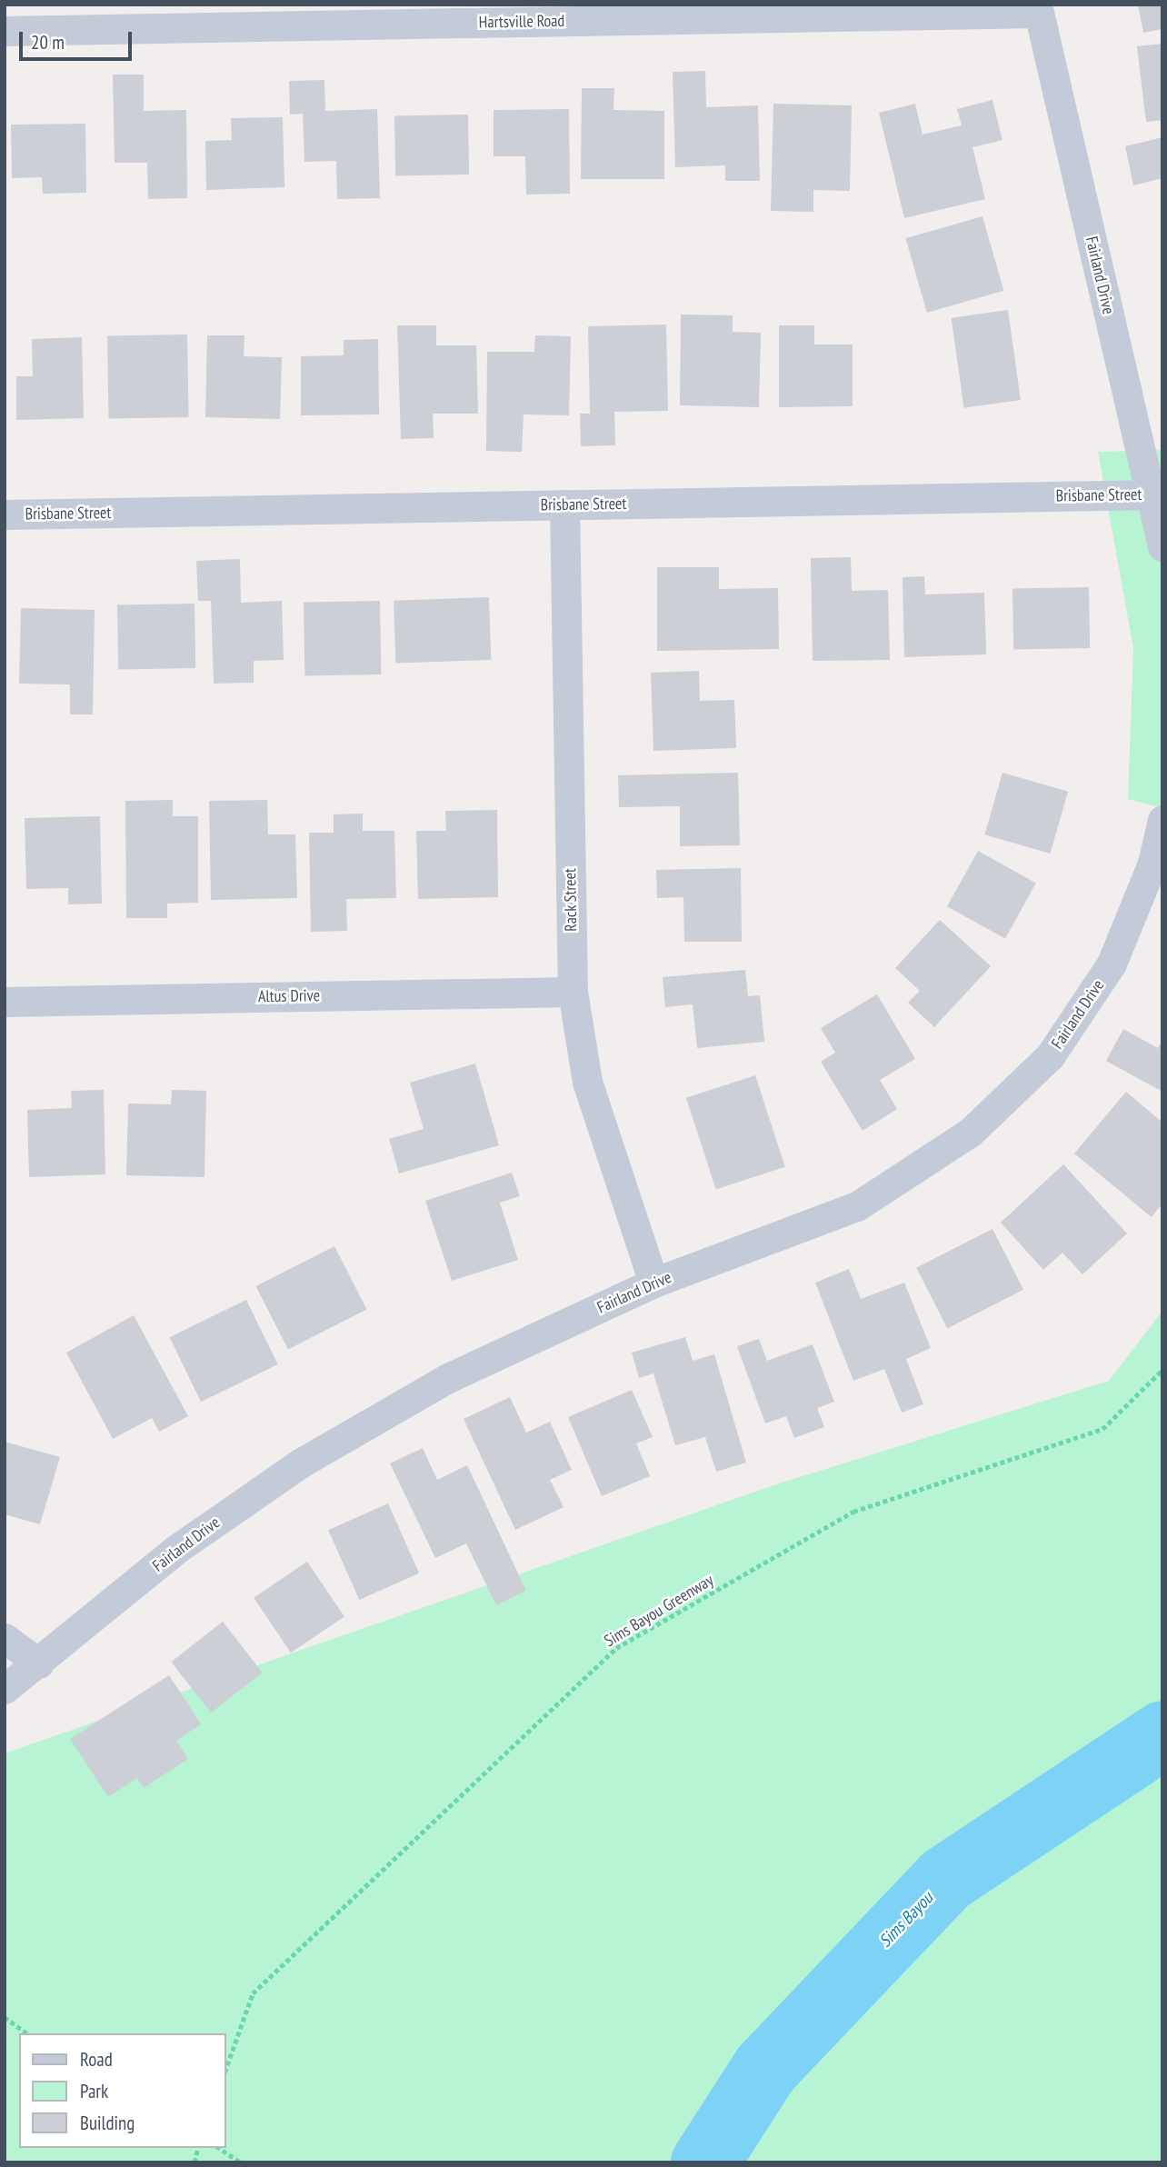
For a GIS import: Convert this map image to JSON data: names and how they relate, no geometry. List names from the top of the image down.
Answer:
{
  "streets": {
    "street": [
      "Hartsville Road",
      "Fairland Drive",
      "Brisbane Street",
      "Rack Street",
      "Altus Drive"
    ],
    "path": ["Sims Bayou Greenway"]
  },
  "crossings": [
    ["Hartsville Road", "Fairland Drive"],
    ["Fairland Drive", "Brisbane Street"],
    ["Fairland Drive", "Rack Street"],
    ["Brisbane Street", "Rack Street"],
    ["Rack Street", "Altus Drive"]
  ],
  "water": ["Sims Bayou"],
  "legend": ["Road", "Park", "Building"],
  "scale_bar": "20 m"
}
